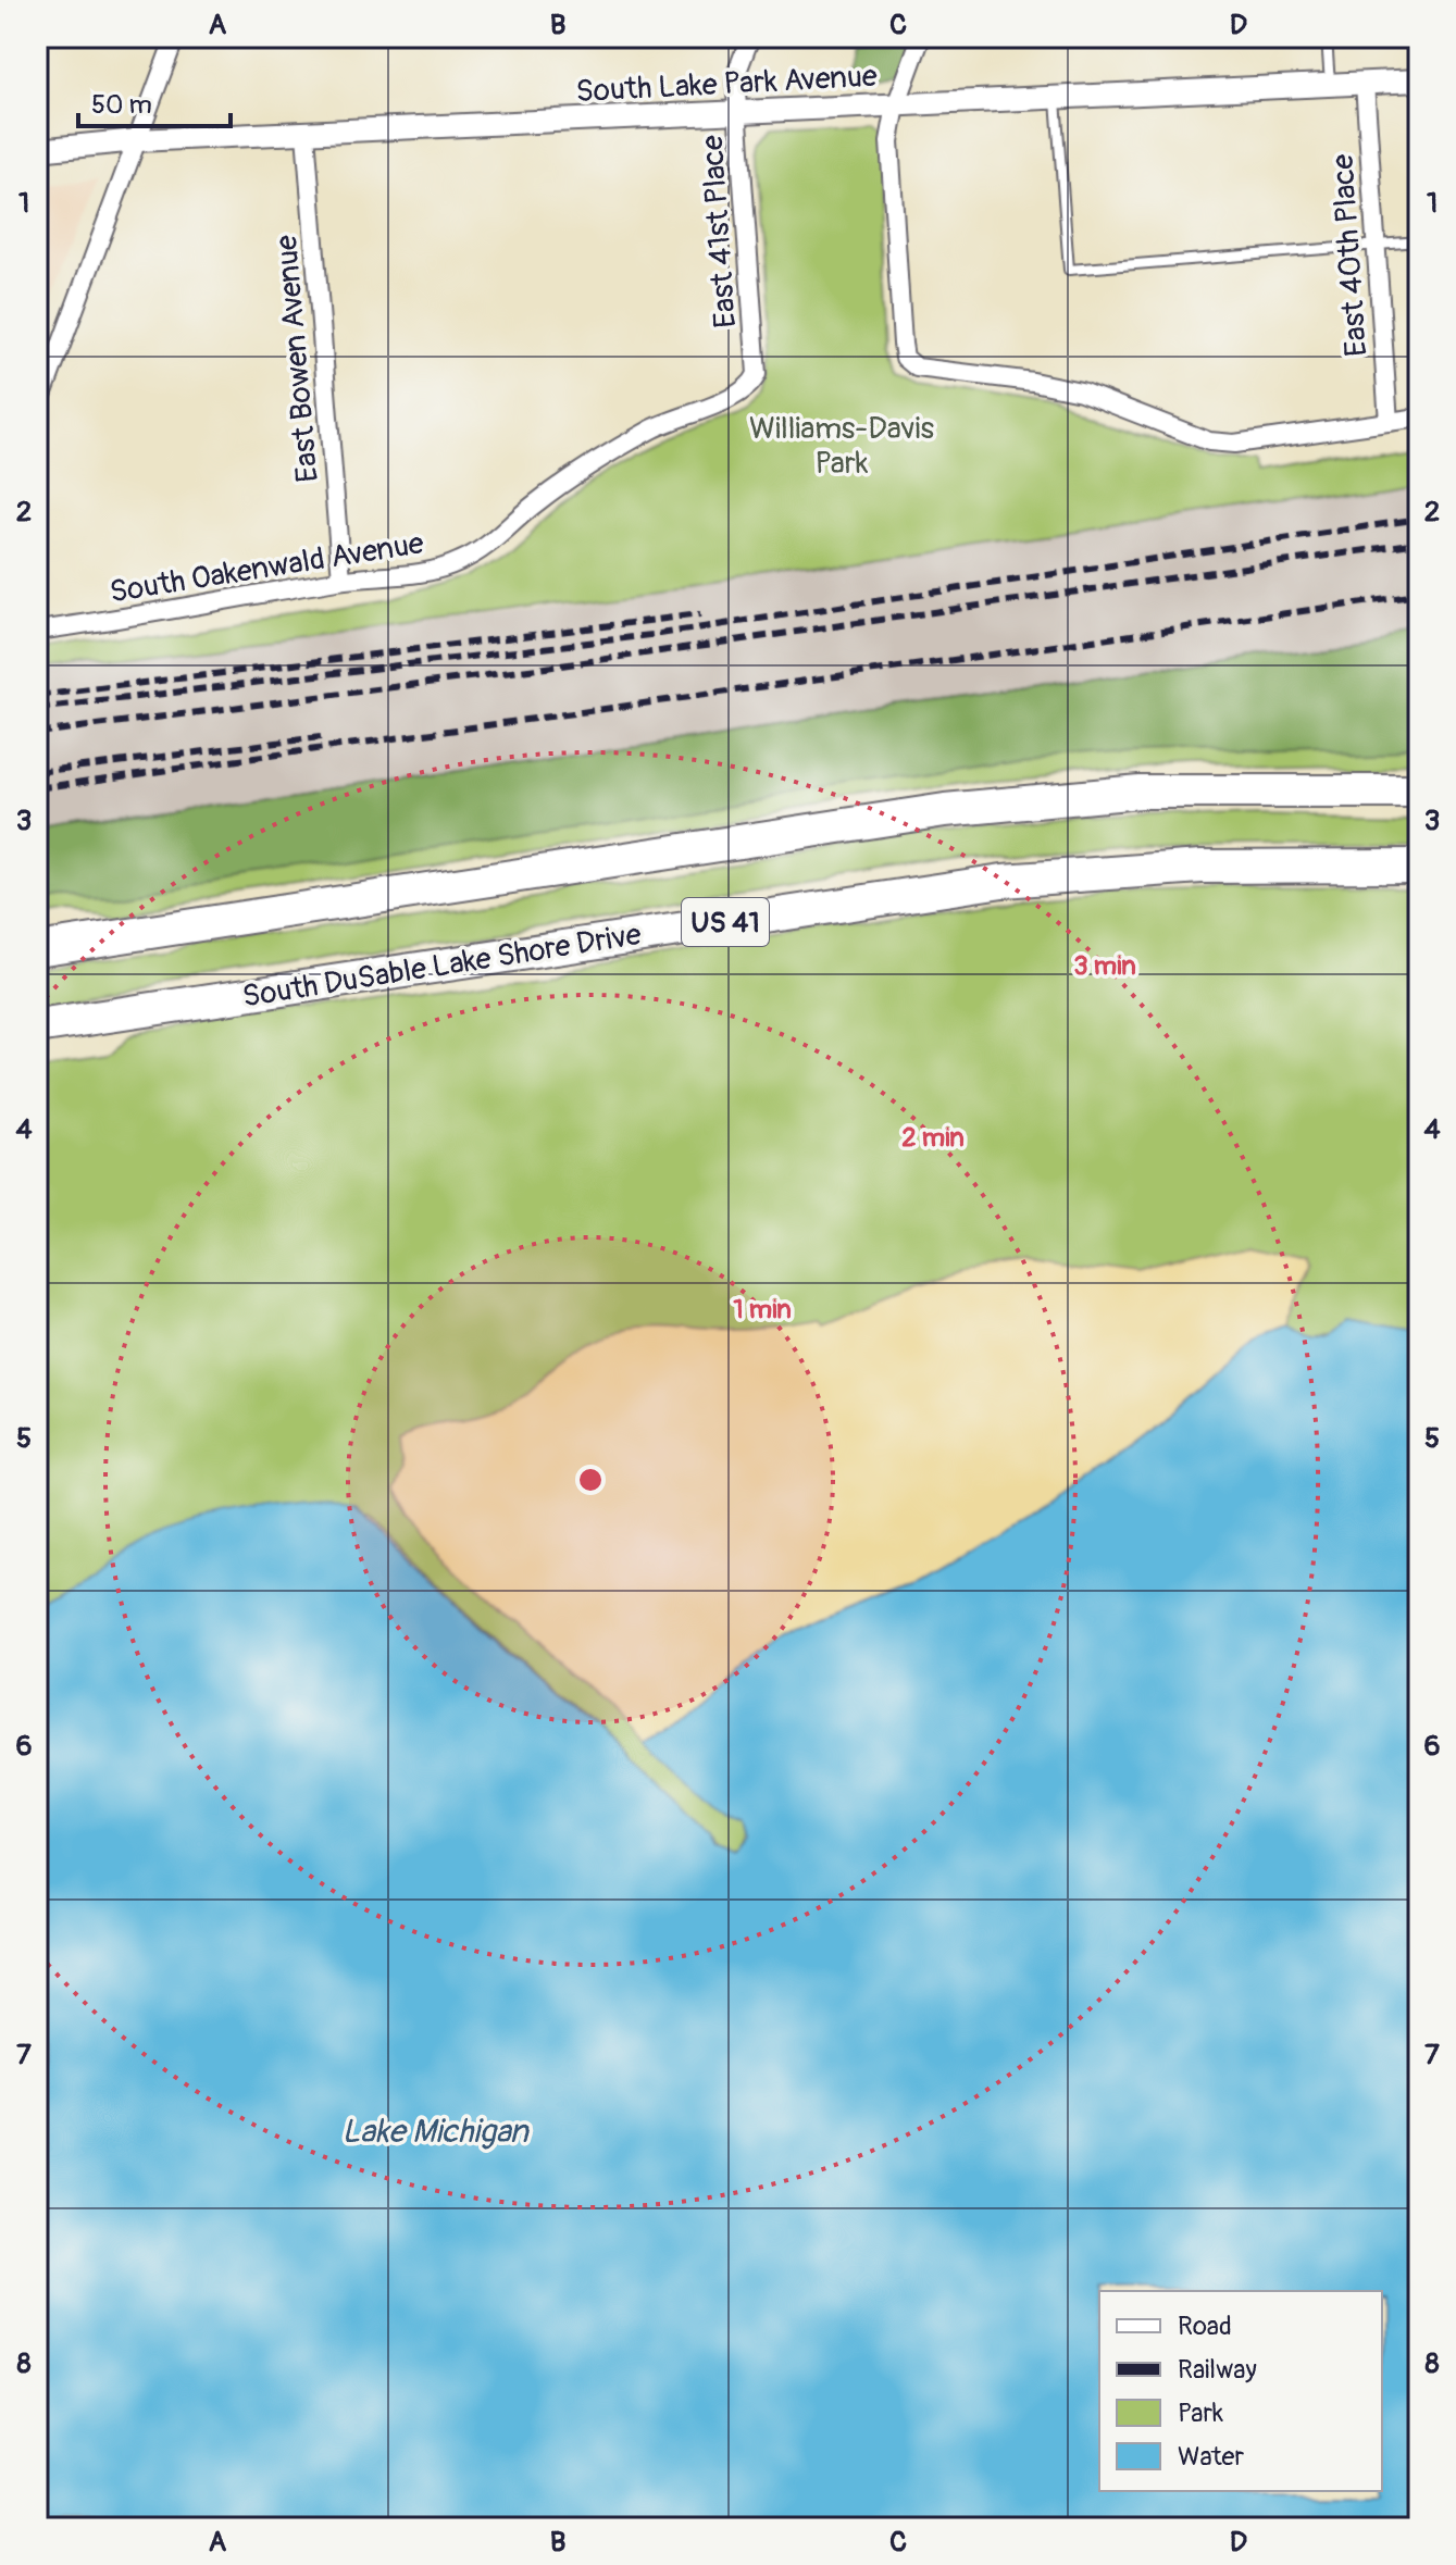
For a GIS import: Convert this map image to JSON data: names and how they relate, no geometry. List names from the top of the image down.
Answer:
{
  "streets": {
    "highway": ["US 41", "South DuSable Lake Shore Drive"],
    "street": [
      "South Lake Park Avenue",
      "East 41st Place",
      "East 40th Place",
      "East Bowen Avenue",
      "South Oakenwald Avenue"
    ]
  },
  "crossings": [
    ["South Lake Park Avenue", "East 41st Place"],
    ["South Lake Park Avenue", "East 40th Place"],
    ["South Lake Park Avenue", "East Bowen Avenue"],
    ["East 41st Place", "South Oakenwald Avenue"],
    ["East Bowen Avenue", "South Oakenwald Avenue"]
  ],
  "water": ["Lake Michigan"],
  "parks": ["Williams-Davis Park"],
  "legend": [
    "Road",
    "Railway",
    "Park",
    "Water"
  ],
  "scale_bar": "50 m",
  "grid": {
    "columns": [
      "A",
      "B",
      "C",
      "D"
    ],
    "rows": [
      "1",
      "2",
      "3",
      "4",
      "5",
      "6",
      "7",
      "8"
    ]
  },
  "rings": ["3 min", "2 min", "1 min"]
}
